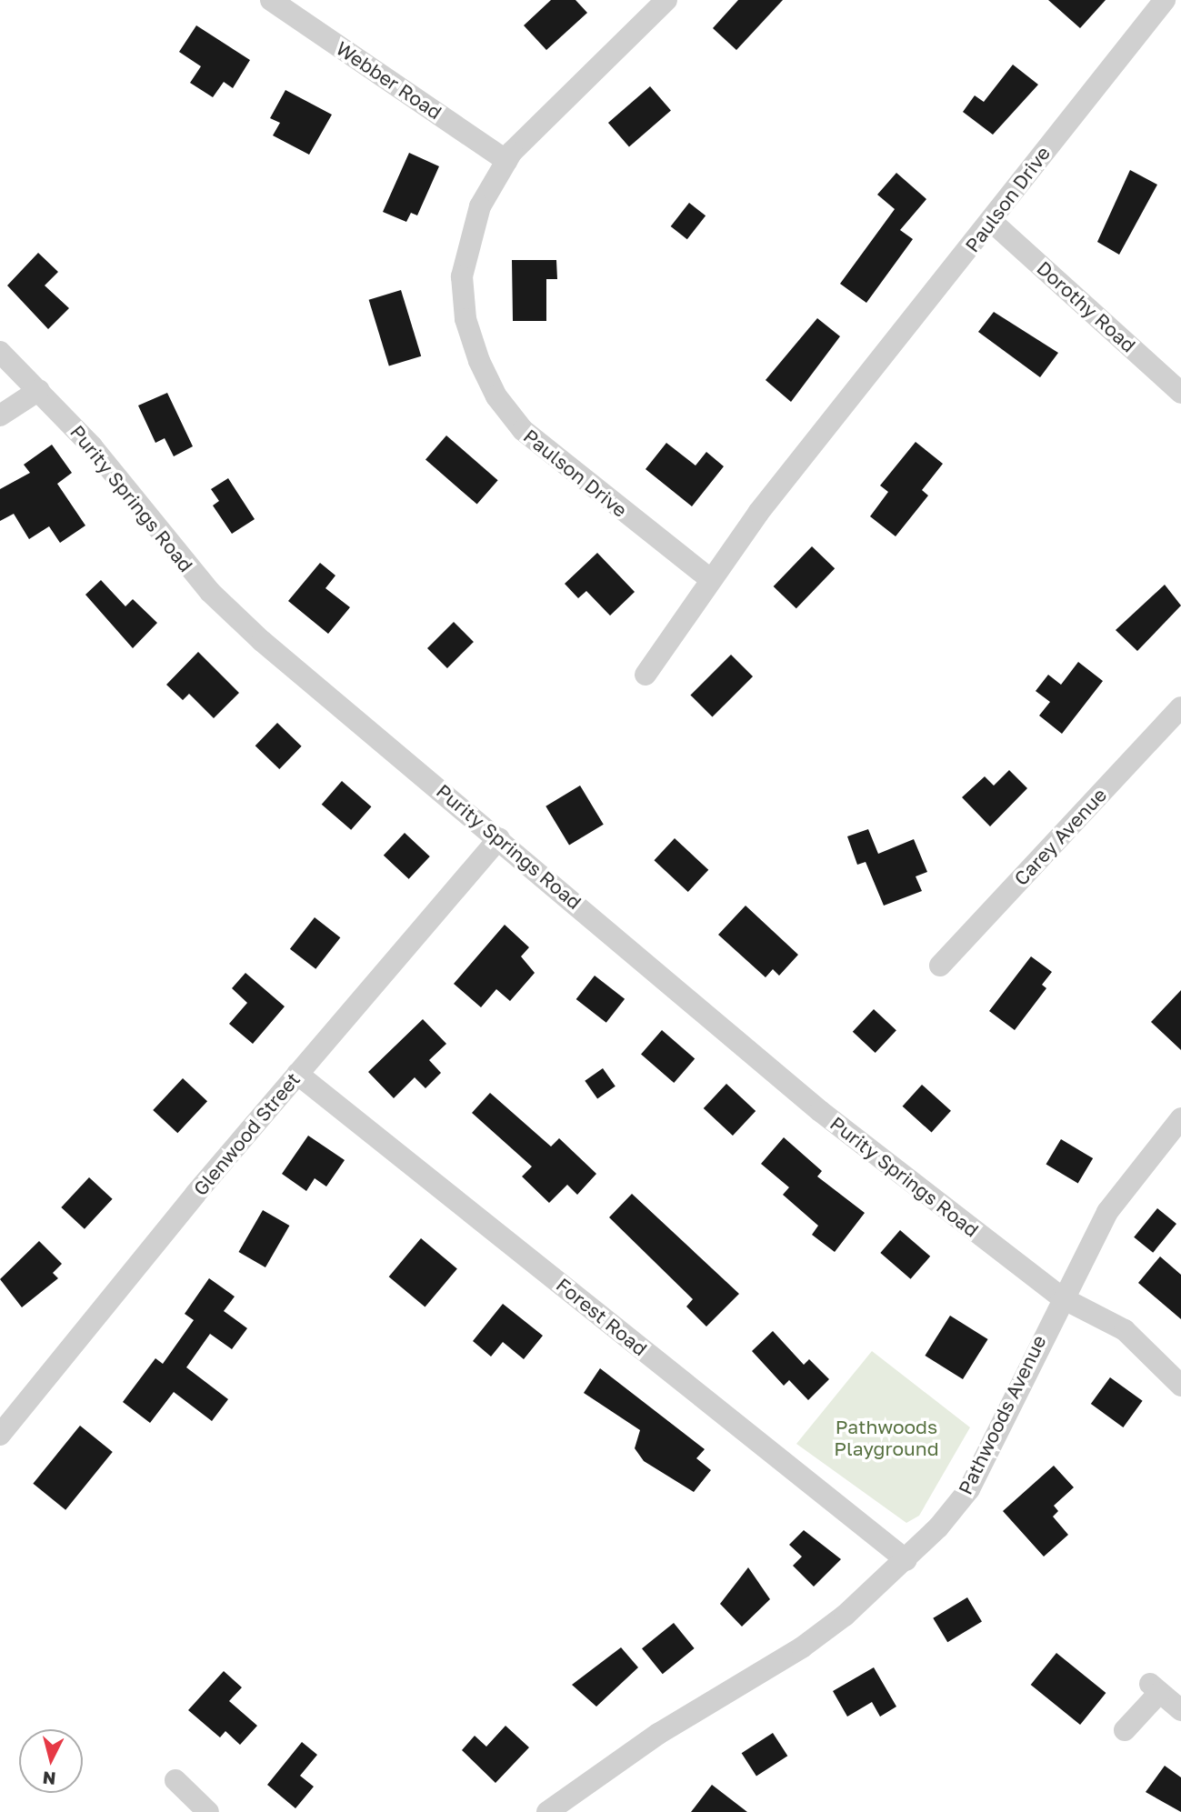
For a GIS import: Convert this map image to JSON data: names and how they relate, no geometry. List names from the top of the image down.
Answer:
{
  "streets": {
    "street": [
      "Webber Road",
      "Paulson Drive",
      "Dorothy Road",
      "Purity Springs Road",
      "Carey Avenue",
      "Glenwood Street",
      "Forest Road",
      "Pathwoods Avenue"
    ]
  },
  "crossings": [
    ["Webber Road", "Paulson Drive"],
    ["Paulson Drive", "Dorothy Road"],
    ["Purity Springs Road", "Glenwood Street"],
    ["Purity Springs Road", "Pathwoods Avenue"],
    ["Glenwood Street", "Forest Road"],
    ["Forest Road", "Pathwoods Avenue"]
  ],
  "parks": ["Pathwoods Playground"],
  "north": "bottom"
}
